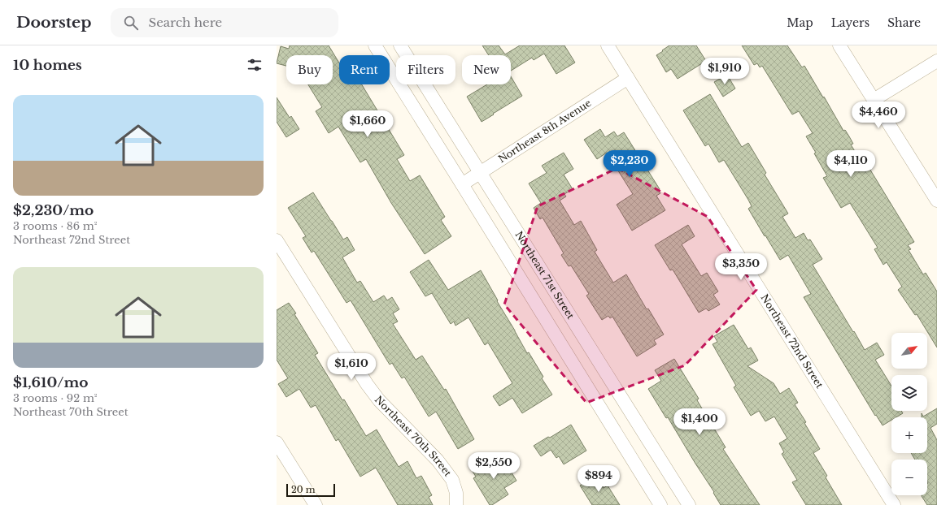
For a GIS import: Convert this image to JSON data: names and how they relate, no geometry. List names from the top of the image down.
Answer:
{
  "streets": {
    "street": [
      "Northeast 8th Avenue",
      "Northeast 71st Street",
      "Northeast 72nd Street",
      "Northeast 70th Street"
    ]
  },
  "crossings": [
    ["Northeast 8th Avenue", "Northeast 71st Street"],
    ["Northeast 8th Avenue", "Northeast 72nd Street"]
  ],
  "scale_bar": "20 m",
  "north": "top right",
  "page": {
    "header": "Doorstep",
    "search": "Search here",
    "nav": ["Map", "Layers", "Share"],
    "heading": "10 homes",
    "chip": [
      "Buy",
      "Rent",
      "Filters",
      "New"
    ],
    "price": [
      "$1,910",
      "$4,460",
      "$1,660",
      "$2,230",
      "$4,110",
      "$3,350",
      "$1,610",
      "$1,400",
      "$2,550",
      "$894"
    ],
    "list": [
      {
        "name": "$2,230/mo",
        "note": "3 rooms · 86 m² · Northeast 72nd Street"
      },
      {
        "name": "$1,610/mo",
        "note": "3 rooms · 92 m² · Northeast 70th Street"
      }
    ],
    "map_buttons": ["+", "−"],
    "scale": "20 m"
  }
}
